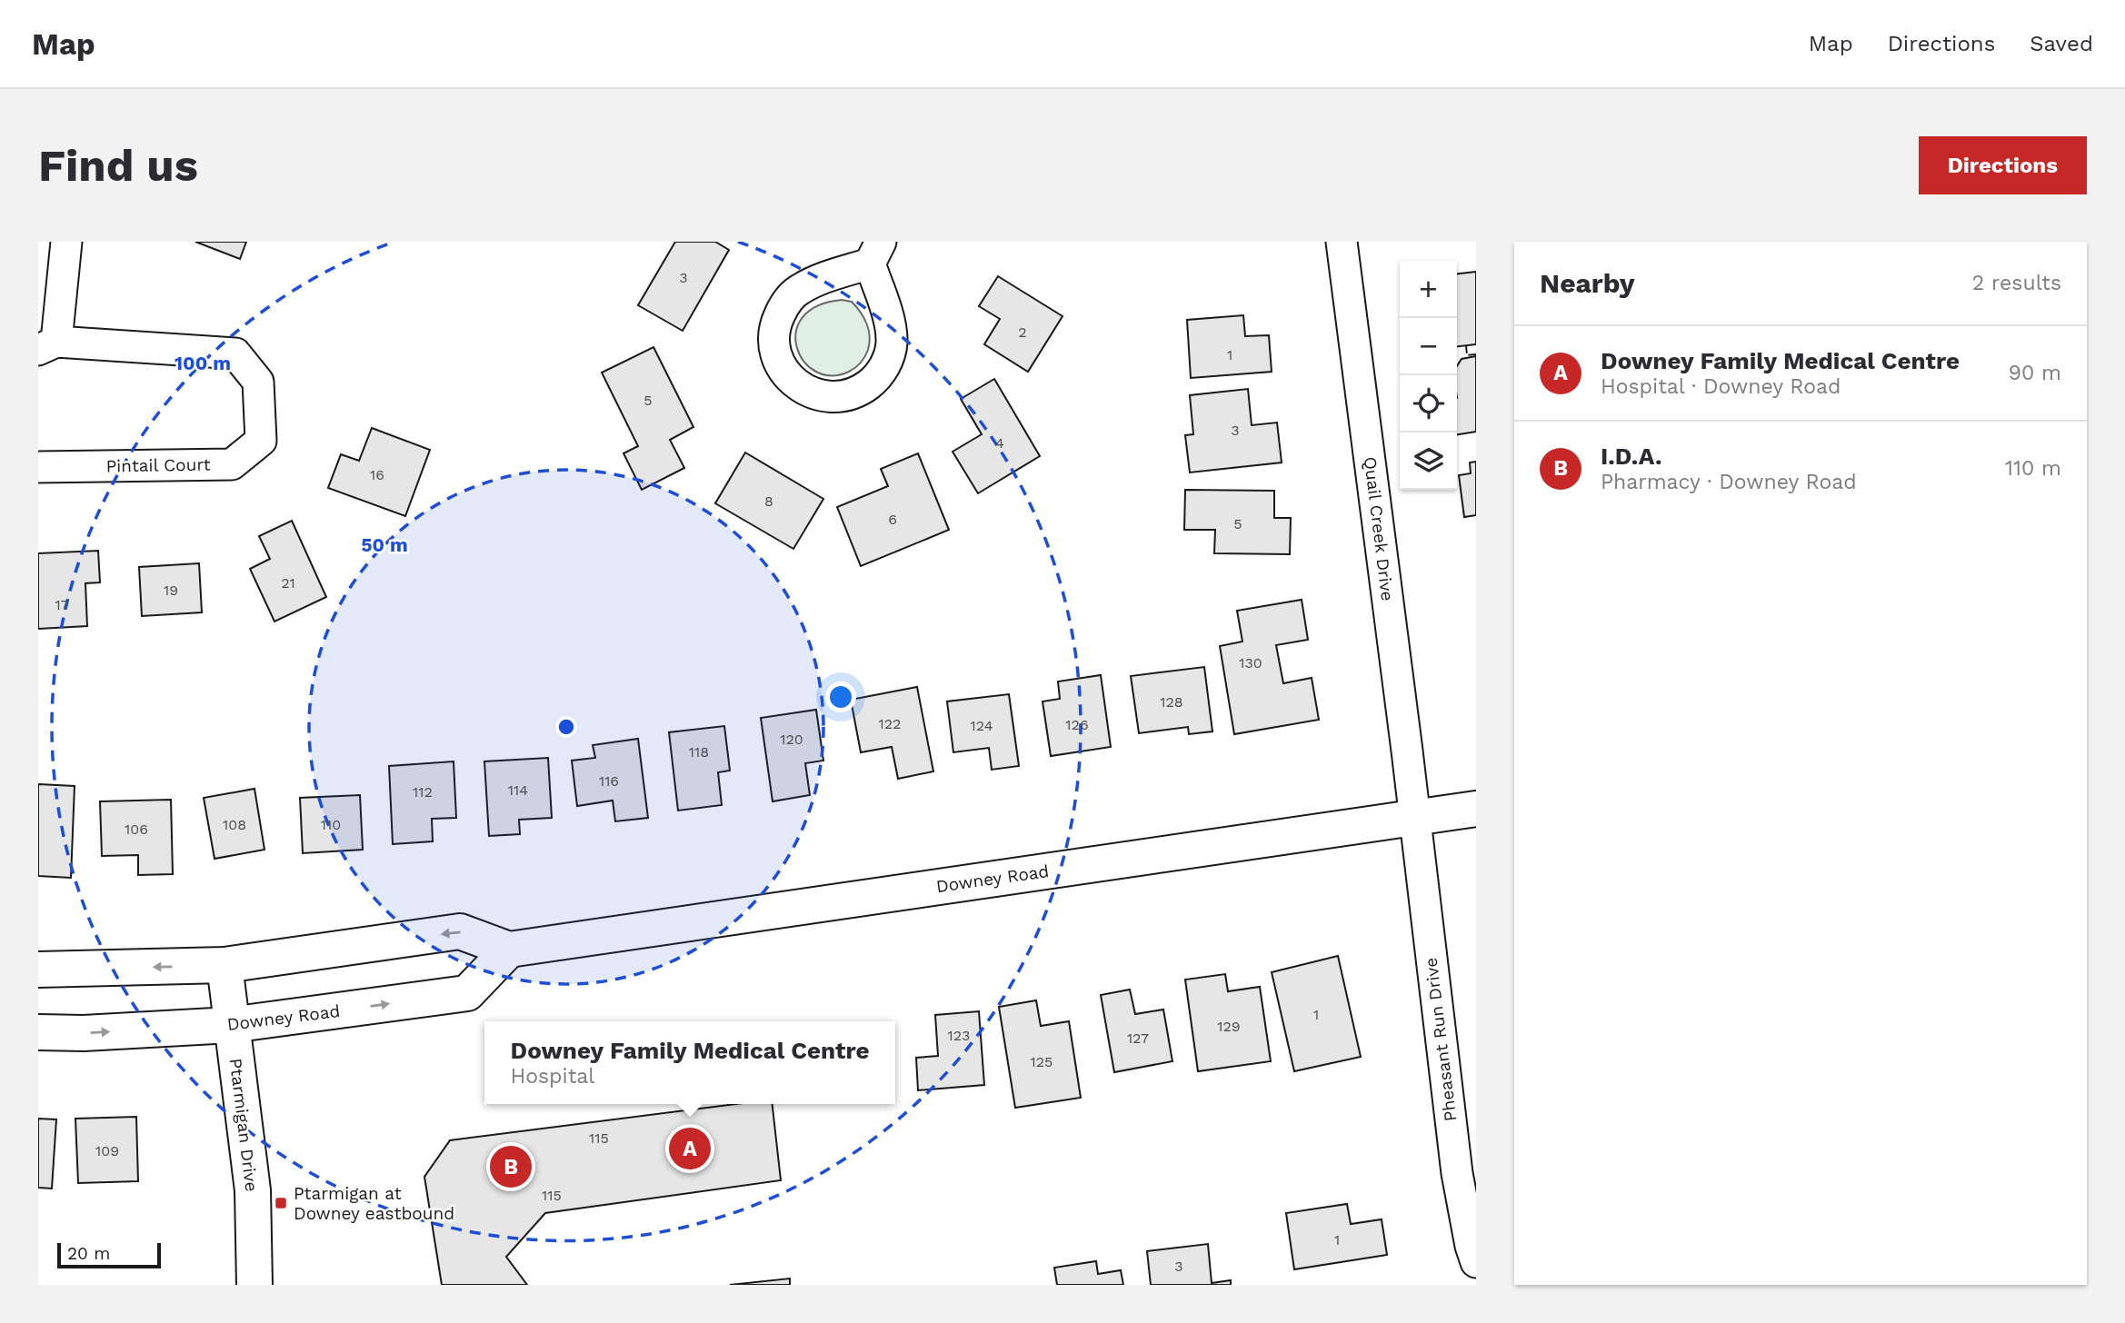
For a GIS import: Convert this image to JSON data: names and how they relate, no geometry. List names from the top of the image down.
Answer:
{
  "streets": {
    "main road": ["Downey Road", "Ptarmigan Drive"],
    "street": ["Pintail Court", "Quail Creek Drive", "Pheasant Run Drive"]
  },
  "crossings": [
    ["Quail Creek Drive", "Downey Road"],
    ["Quail Creek Drive", "Pheasant Run Drive"],
    ["Downey Road", "Pheasant Run Drive"],
    ["Downey Road", "Ptarmigan Drive"]
  ],
  "places": {
    "transit": ["Ptarmigan at Downey eastbound"]
  },
  "house_numbers": [
    "3",
    "2",
    "1",
    "5",
    "3",
    "4",
    "16",
    "8",
    "6",
    "5",
    "21",
    "19",
    "17",
    "130",
    "128",
    "122",
    "126",
    "124",
    "120",
    "118",
    "116",
    "114",
    "112",
    "108",
    "110",
    "106",
    "1",
    "129",
    "123",
    "127",
    "125",
    "115",
    "109",
    "115",
    "1",
    "3"
  ],
  "scale_bar": "20 m",
  "page": {
    "header": "Map",
    "nav": ["Map", "Directions", "Saved"],
    "buttons": "Directions",
    "title": "Find us",
    "heading": ["Nearby", "2 results"],
    "map_buttons": ["+", "−"],
    "list": [
      {
        "mark": "A",
        "name": "Downey Family Medical Centre",
        "note": "Hospital · Downey Road",
        "value": "90 m"
      },
      {
        "mark": "B",
        "name": "I.D.A.",
        "note": "Pharmacy · Downey Road",
        "value": "110 m"
      }
    ],
    "popup": ["Downey Family Medical Centre", "Hospital"],
    "pins": ["A", "B"],
    "scale": "20 m"
  },
  "rings": ["100 m", "50 m"]
}
